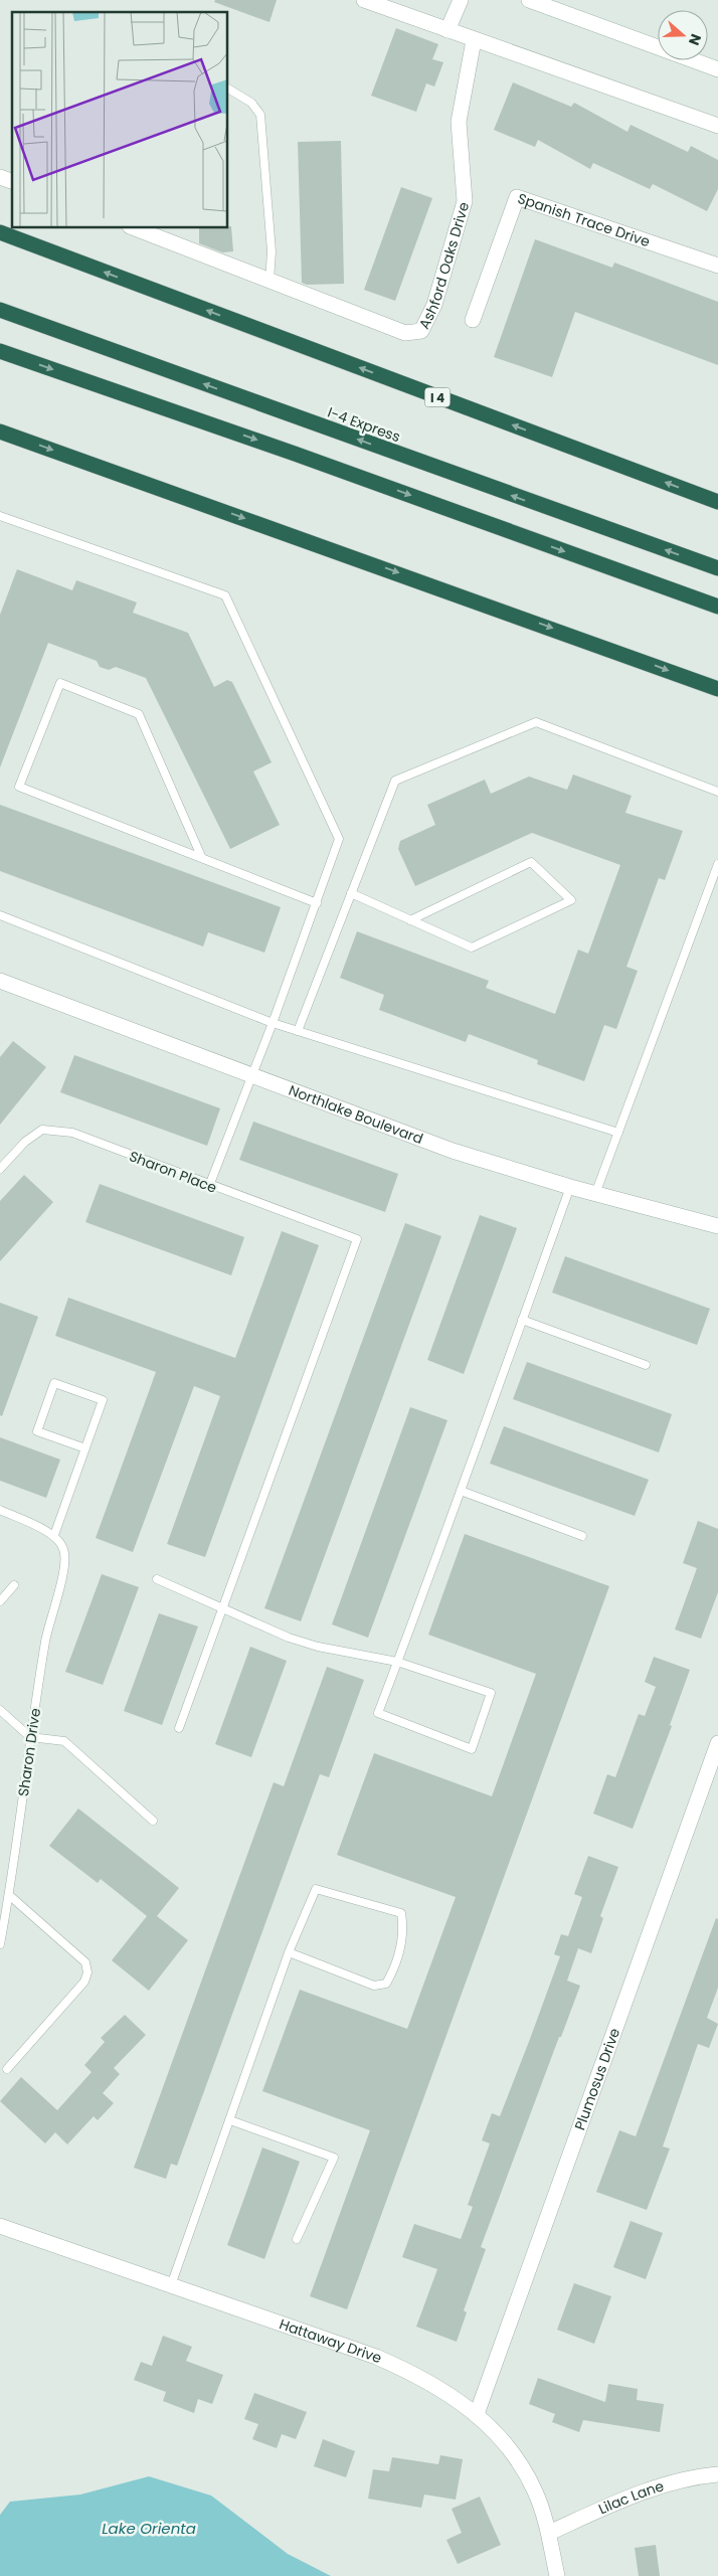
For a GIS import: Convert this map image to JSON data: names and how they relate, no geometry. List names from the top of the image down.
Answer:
{
  "streets": {
    "highway": ["I 4", "I-4 Express"],
    "street": [
      "Spanish Trace Drive",
      "Ashford Oaks Drive",
      "Northlake Boulevard",
      "Plumosus Drive",
      "Hattaway Drive",
      "Lilac Lane"
    ],
    "lane": ["Sharon Place", "Sharon Drive"]
  },
  "crossings": [
    ["Plumosus Drive", "Hattaway Drive"],
    ["Hattaway Drive", "Lilac Lane"]
  ],
  "water": ["Lake Orienta"],
  "north": "right"
}
